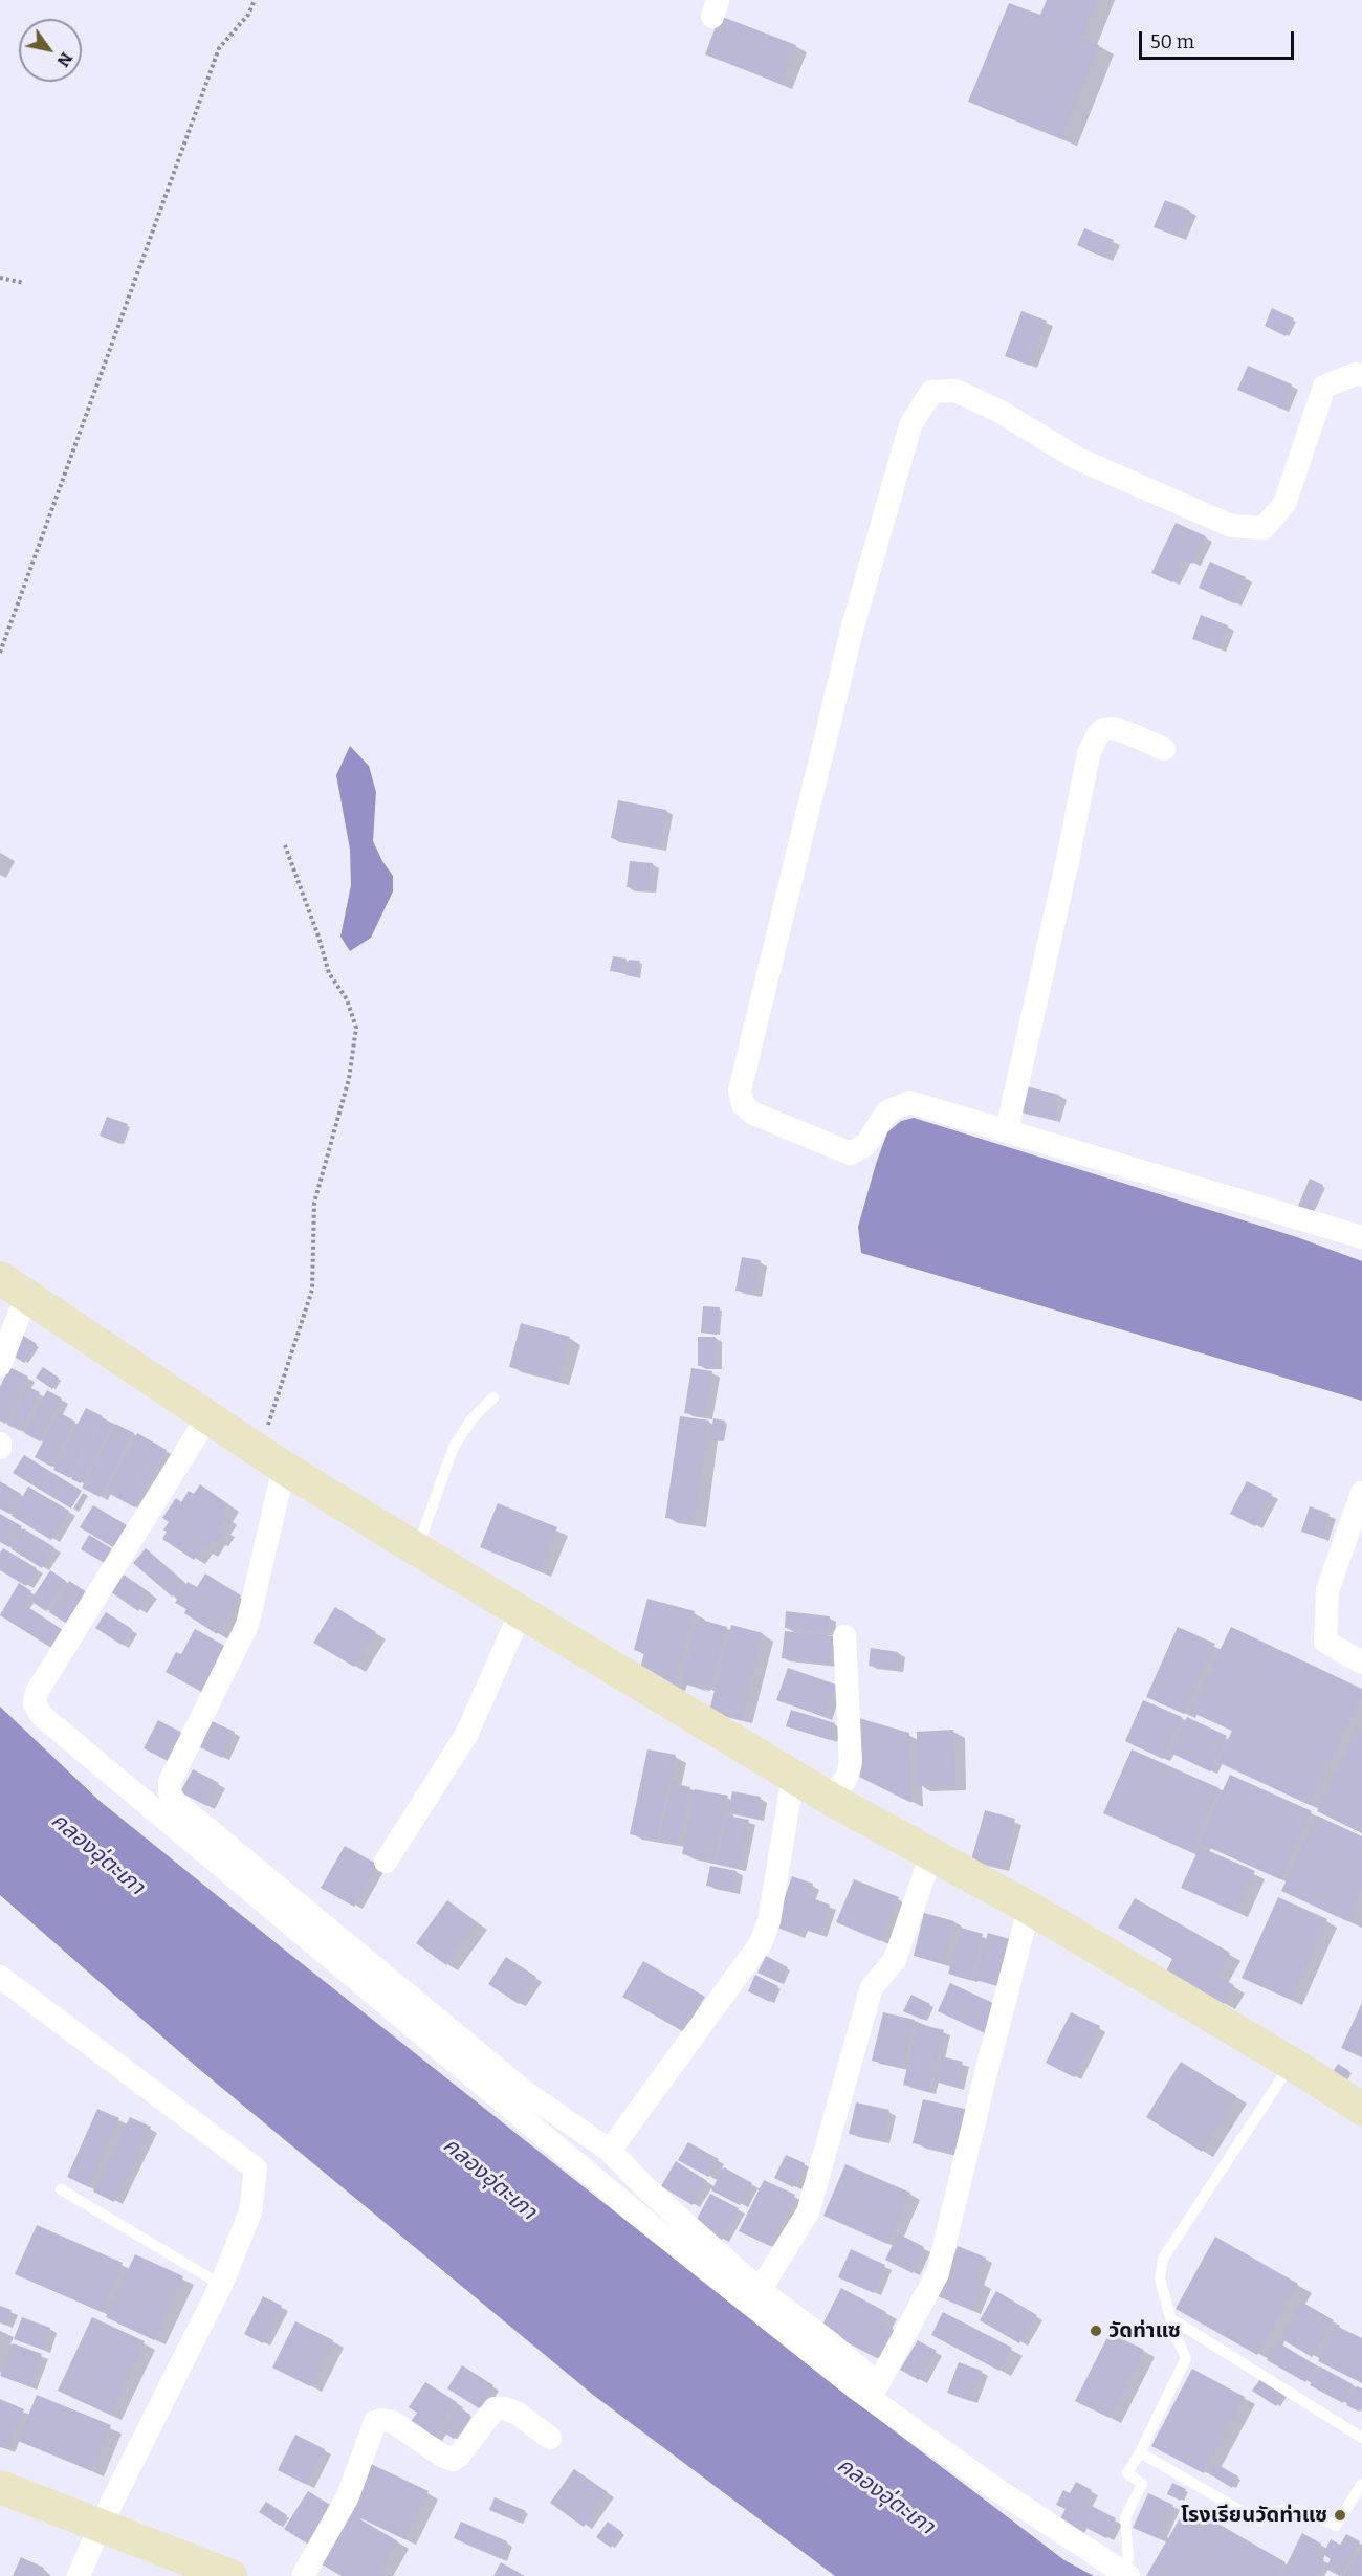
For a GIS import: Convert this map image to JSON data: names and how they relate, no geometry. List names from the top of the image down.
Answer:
{
  "water": ["คลองอุ่ตะเภา"],
  "places": ["วัดท่าแซ", "โรงเรียนวัดท่าแซ"],
  "scale_bar": "50 m",
  "north": "bottom right"
}
